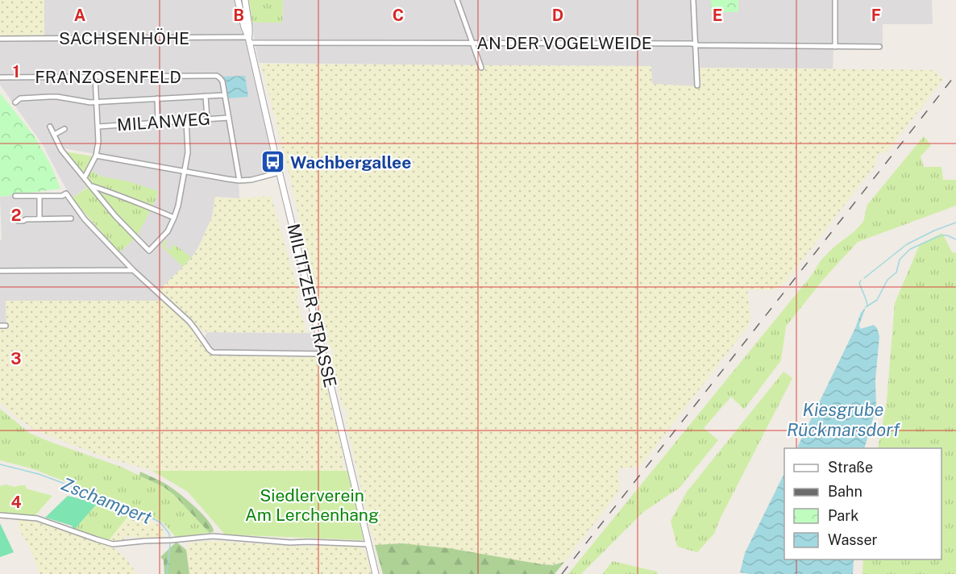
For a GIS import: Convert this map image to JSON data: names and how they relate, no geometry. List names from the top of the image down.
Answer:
{
  "streets": {
    "street": [
      "SACHSENHÖHE",
      "AN DER VOGELWEIDE",
      "FRANZOSENFELD",
      "MILANWEG",
      "MILTITZER STRASSE"
    ]
  },
  "crossings": [
    ["SACHSENHÖHE", "AN DER VOGELWEIDE"],
    ["SACHSENHÖHE", "MILTITZER STRASSE"],
    ["AN DER VOGELWEIDE", "MILTITZER STRASSE"]
  ],
  "water": ["Kiesgrube Rückmarsdorf", "Zschampert"],
  "parks": ["Siedlerverein Am Lerchenhang"],
  "places": {
    "bus stop": ["Wachbergallee"]
  },
  "legend": [
    "Straße",
    "Bahn",
    "Park",
    "Wasser"
  ],
  "grid": {
    "columns": [
      "A",
      "B",
      "C",
      "D",
      "E",
      "F"
    ],
    "rows": [
      "1",
      "2",
      "3",
      "4"
    ]
  }
}
